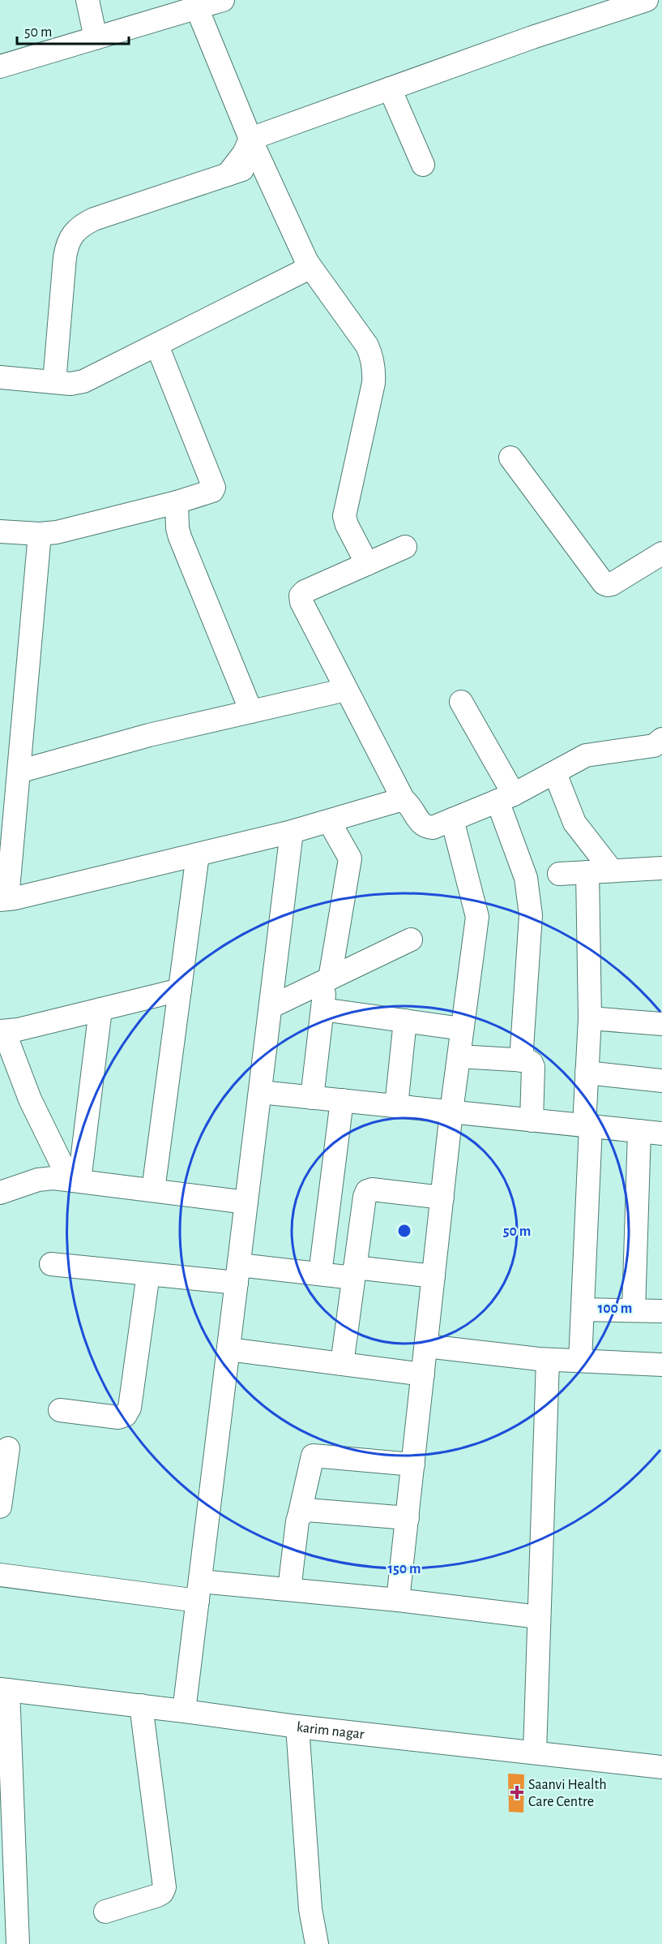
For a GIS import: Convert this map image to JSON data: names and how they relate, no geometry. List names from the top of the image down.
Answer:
{
  "streets": {
    "street": ["karim nagar"]
  },
  "places": {
    "health": ["Saanvi Health Care Centre"]
  },
  "scale_bar": "50 m",
  "rings": ["50 m", "100 m", "150 m"]
}
